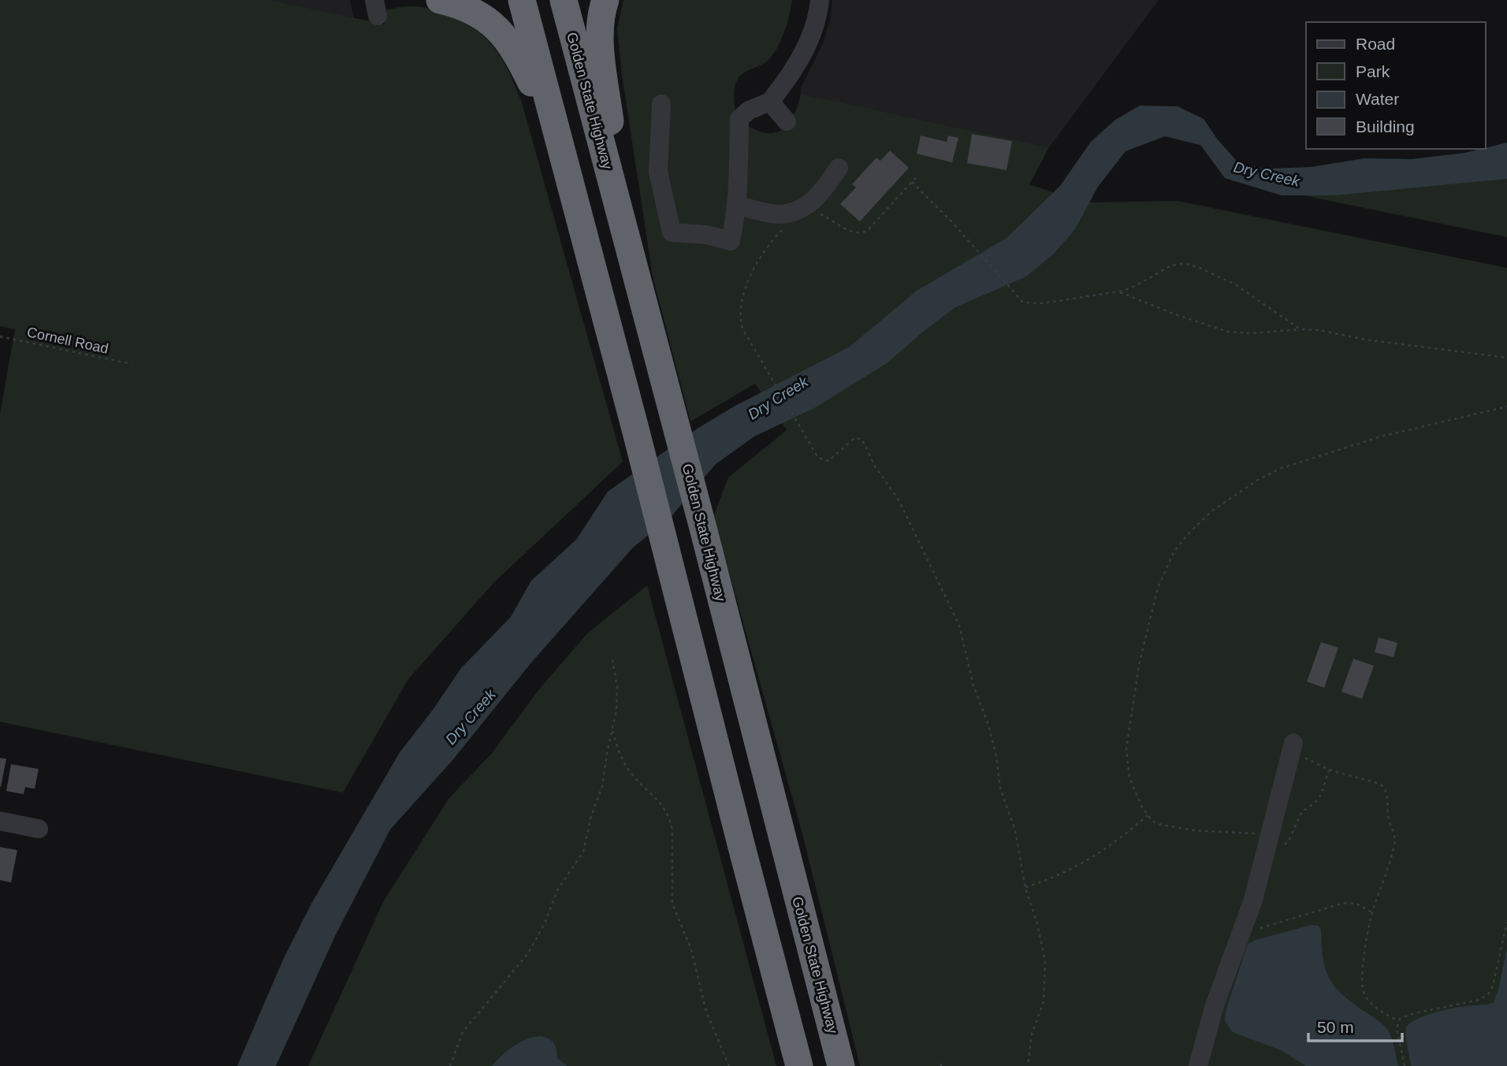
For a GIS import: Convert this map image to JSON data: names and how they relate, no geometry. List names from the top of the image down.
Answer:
{
  "streets": {
    "highway": ["Golden State Highway"],
    "path": ["Cornell Road"]
  },
  "water": ["Dry Creek"],
  "legend": [
    "Road",
    "Park",
    "Water",
    "Building"
  ],
  "scale_bar": "50 m"
}
